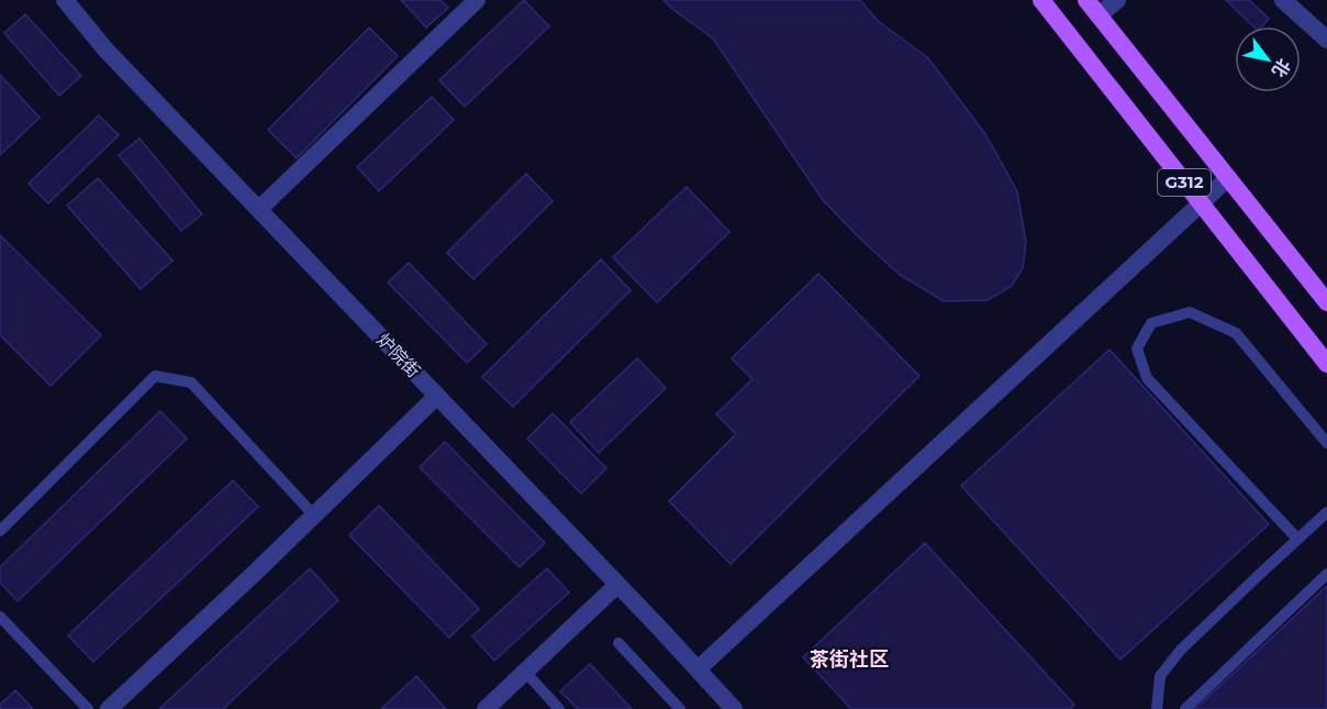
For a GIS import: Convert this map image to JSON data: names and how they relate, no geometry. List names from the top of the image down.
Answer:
{
  "streets": {
    "main road": ["G312"],
    "street": ["炉院街"]
  },
  "districts": ["茶街社区"],
  "north": "bottom right"
}
